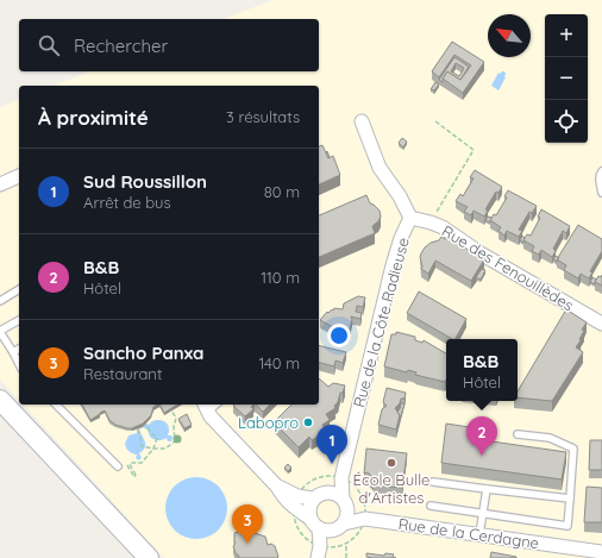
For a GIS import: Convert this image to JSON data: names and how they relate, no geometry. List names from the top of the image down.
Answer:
{
  "streets": {
    "street": ["Rue des Fenouillèdes", "Rue de la Côte Radieuse", "Rue de la Cerdagne"]
  },
  "crossings": [
    ["Rue des Fenouillèdes", "Rue de la Côte Radieuse"]
  ],
  "places": ["Labopro", "École Bulle d'Artistes"],
  "north": "top left",
  "page": {
    "map_buttons": ["+", "−"],
    "search": "Rechercher",
    "heading": ["À proximité", "3 résultats"],
    "list": [
      {
        "mark": "1",
        "name": "Sud Roussillon",
        "note": "Arrêt de bus",
        "value": "80 m"
      },
      {
        "mark": "2",
        "name": "B&B",
        "note": "Hôtel",
        "value": "110 m"
      },
      {
        "mark": "3",
        "name": "Sancho Panxa",
        "note": "Restaurant",
        "value": "140 m"
      }
    ],
    "popup": ["B&B", "Hôtel"],
    "pins": ["2", "1", "3"]
  }
}
